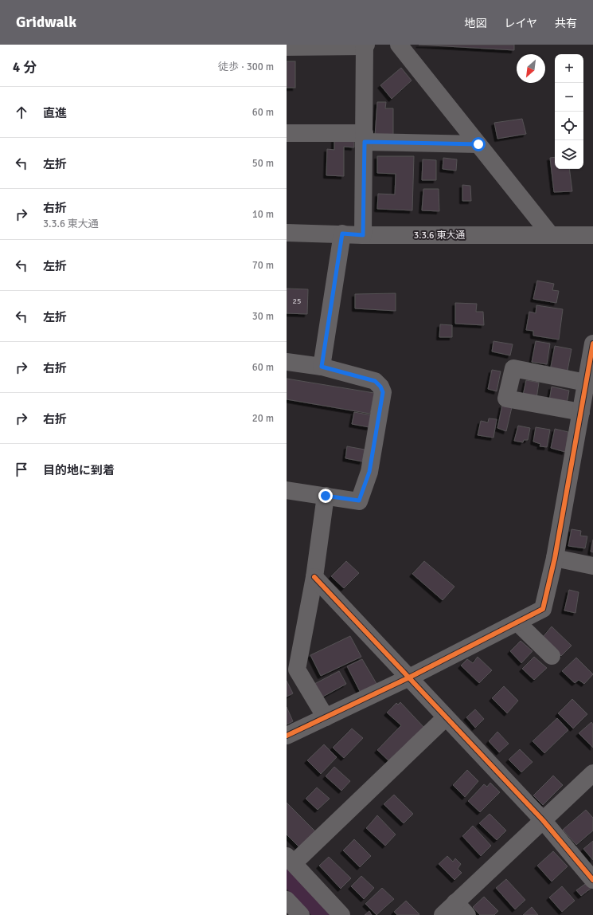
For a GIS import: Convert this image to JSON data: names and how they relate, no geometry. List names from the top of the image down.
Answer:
{
  "streets": {
    "street": ["3.3.6 東大通"]
  },
  "house_numbers": ["25"],
  "north": "bottom left",
  "page": {
    "header": "Gridwalk",
    "nav": ["地図", "レイヤ", "共有"],
    "heading": ["4 分", "徒歩 · 300 m"],
    "map_buttons": ["+", "−"],
    "list": [
      ["直進", "60 m"],
      ["左折", "50 m"],
      ["右折", "3.3.6 東大通", "10 m"],
      ["左折", "70 m"],
      ["左折", "30 m"],
      ["右折", "60 m"],
      ["右折", "20 m"],
      "目的地に到着"
    ]
  }
}
